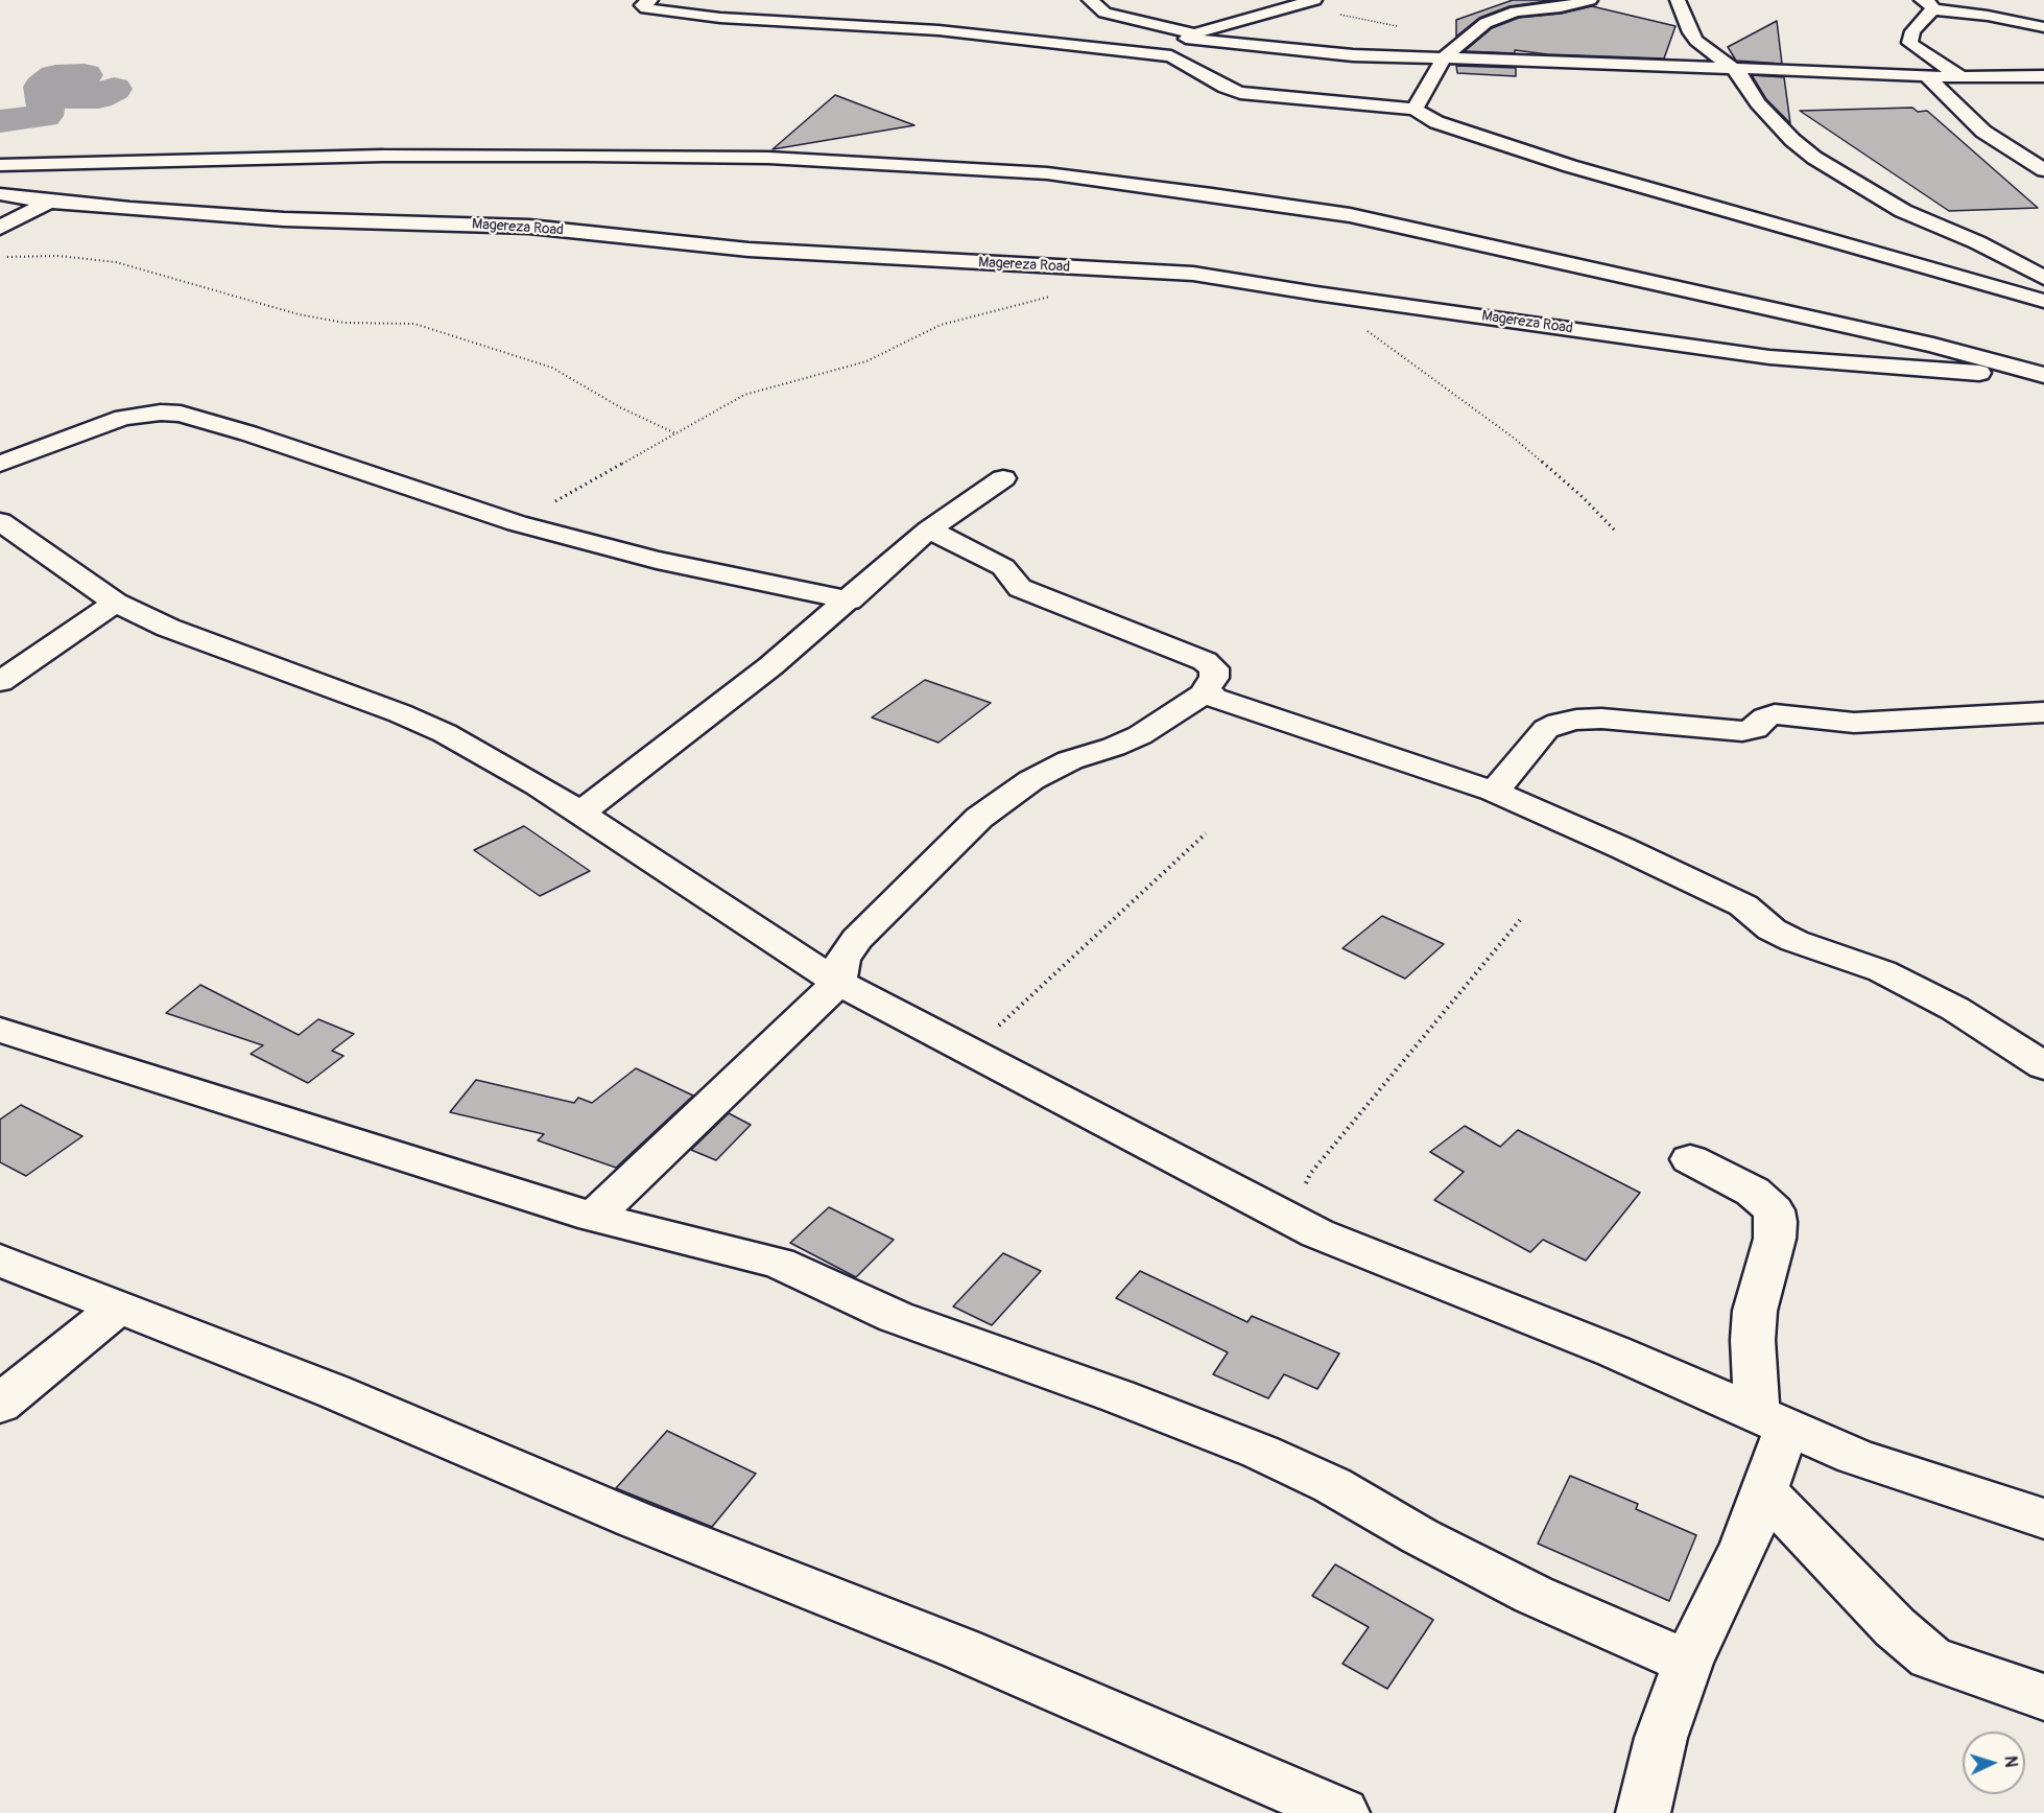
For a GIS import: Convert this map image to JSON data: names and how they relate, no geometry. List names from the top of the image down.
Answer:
{
  "streets": {
    "street": ["Magereza Road"]
  },
  "north": "right"
}
